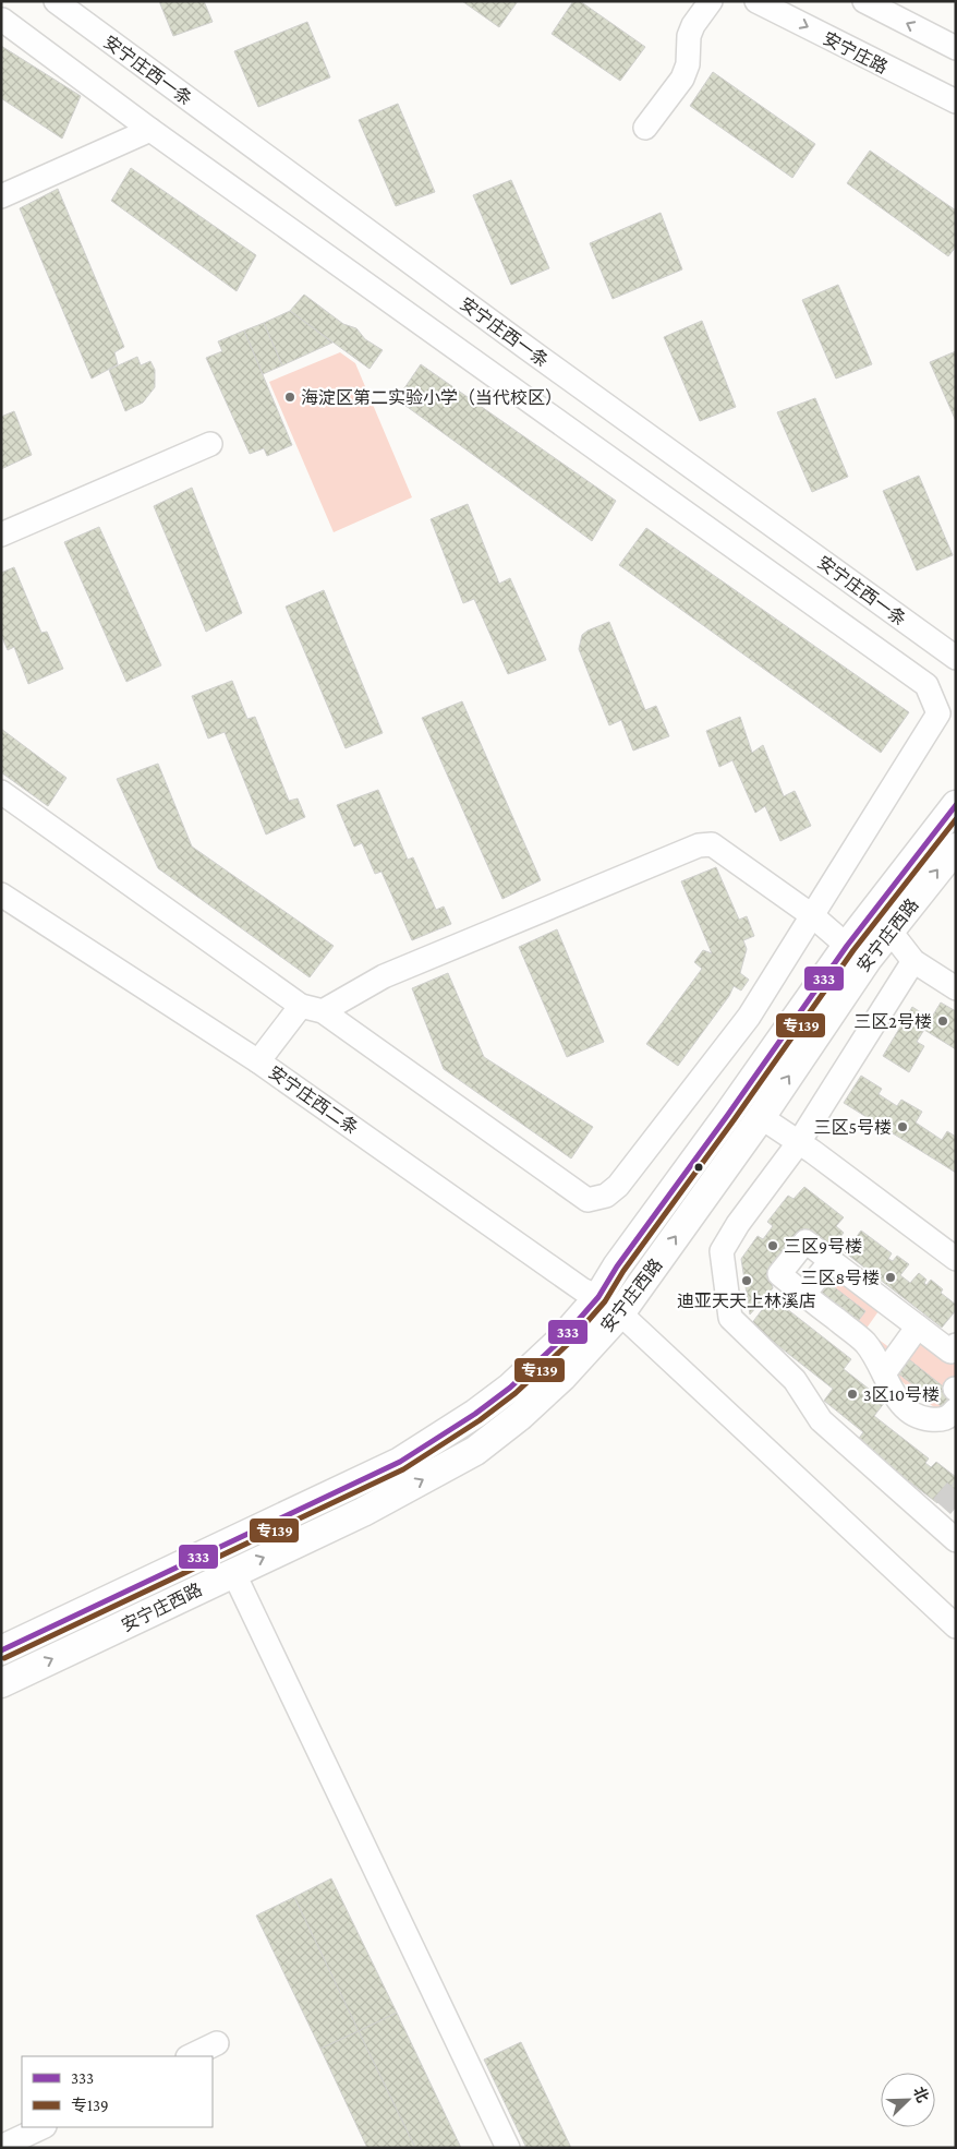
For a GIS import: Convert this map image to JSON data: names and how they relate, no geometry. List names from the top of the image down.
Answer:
{
  "streets": {
    "main road": ["安宁庄西路"],
    "street": ["安宁庄路", "安宁庄西一条", "安宁庄西二条"]
  },
  "crossings": [
    ["安宁庄西路", "安宁庄西二条"]
  ],
  "places": [
    "海淀区第二实验小学（当代校区）",
    "三区2号楼",
    "三区5号楼",
    "三区9号楼",
    "三区8号楼",
    "迪亚天天上林溪店",
    "3区10号楼"
  ],
  "lines": ["transit line 333", "transit line 专139"],
  "legend": ["333", "专139"],
  "north": "top right"
}
